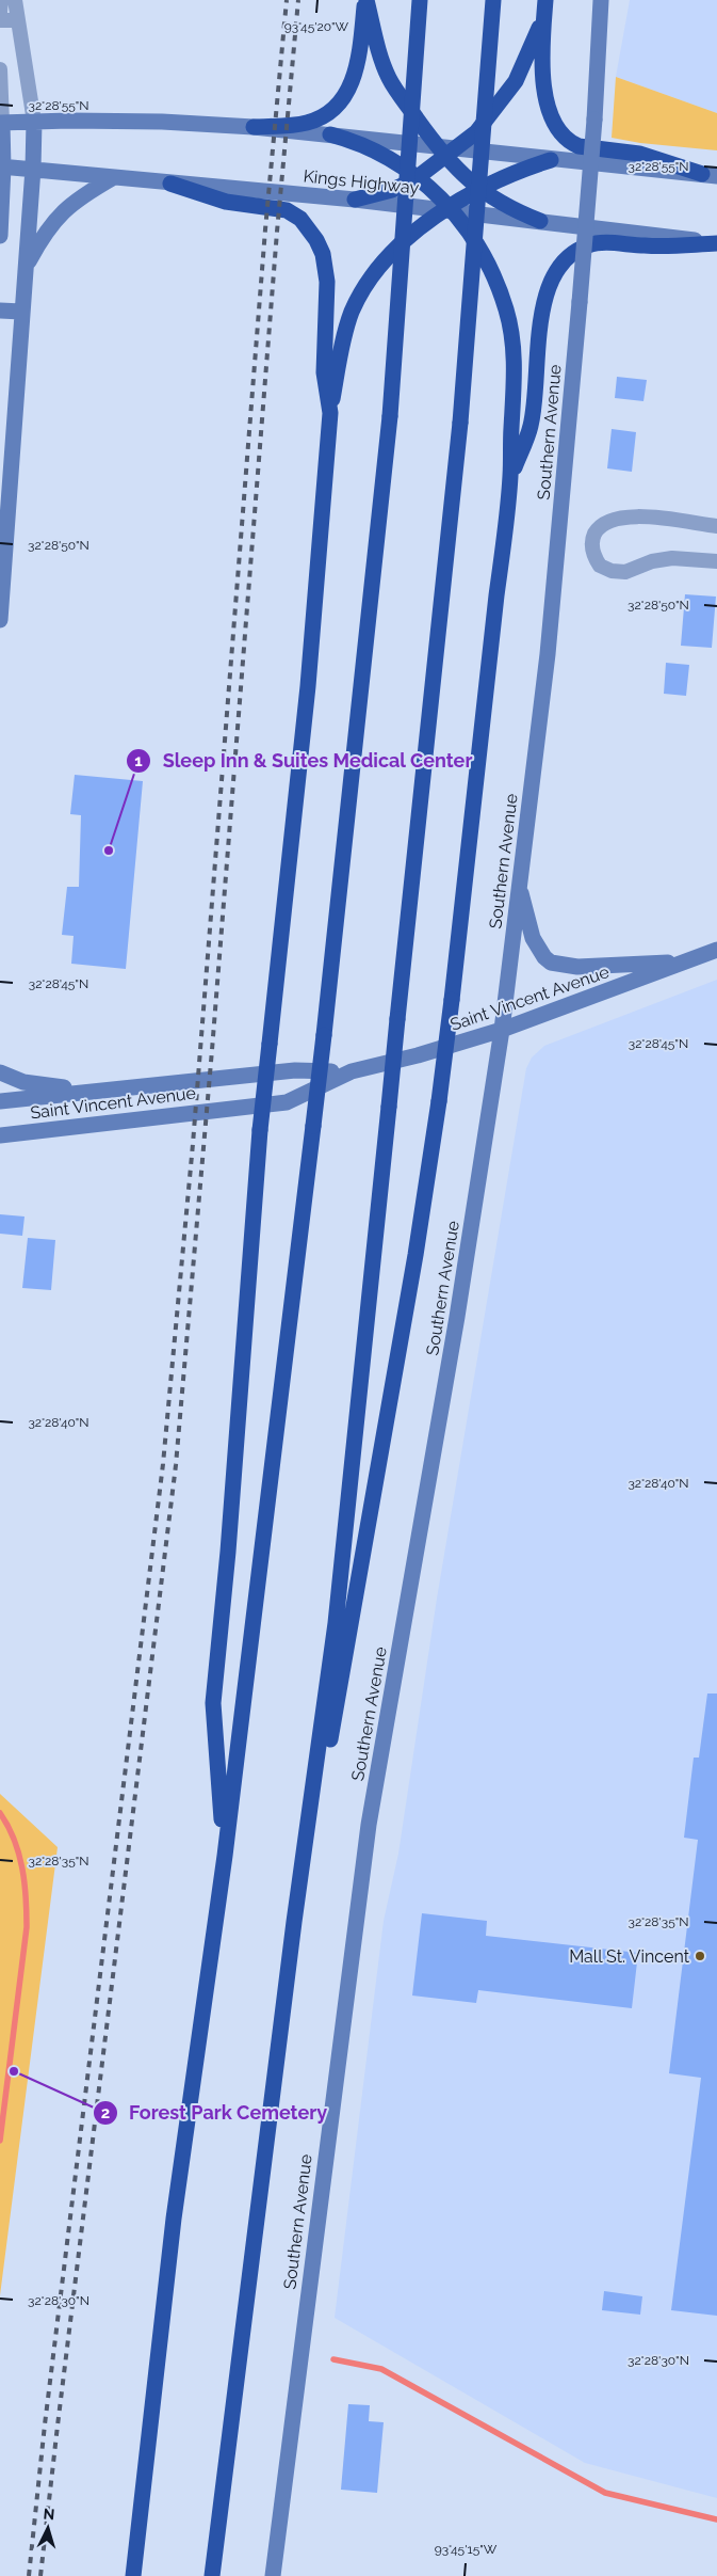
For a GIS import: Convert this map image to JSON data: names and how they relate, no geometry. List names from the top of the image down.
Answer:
{
  "streets": {
    "street": ["Kings Highway", "Southern Avenue", "Saint Vincent Avenue"]
  },
  "crossings": [
    ["Southern Avenue", "Saint Vincent Avenue"]
  ],
  "places": ["Sleep Inn & Suites Medical Center", "Mall St. Vincent", "Forest Park Cemetery"],
  "north": "top",
  "coordinates": [
    "93°45'20\"W",
    "32°28'55\"N",
    "32°28'50\"N",
    "32°28'45\"N",
    "32°28'40\"N",
    "32°28'35\"N",
    "32°28'30\"N",
    "93°45'15\"W"
  ]
}
